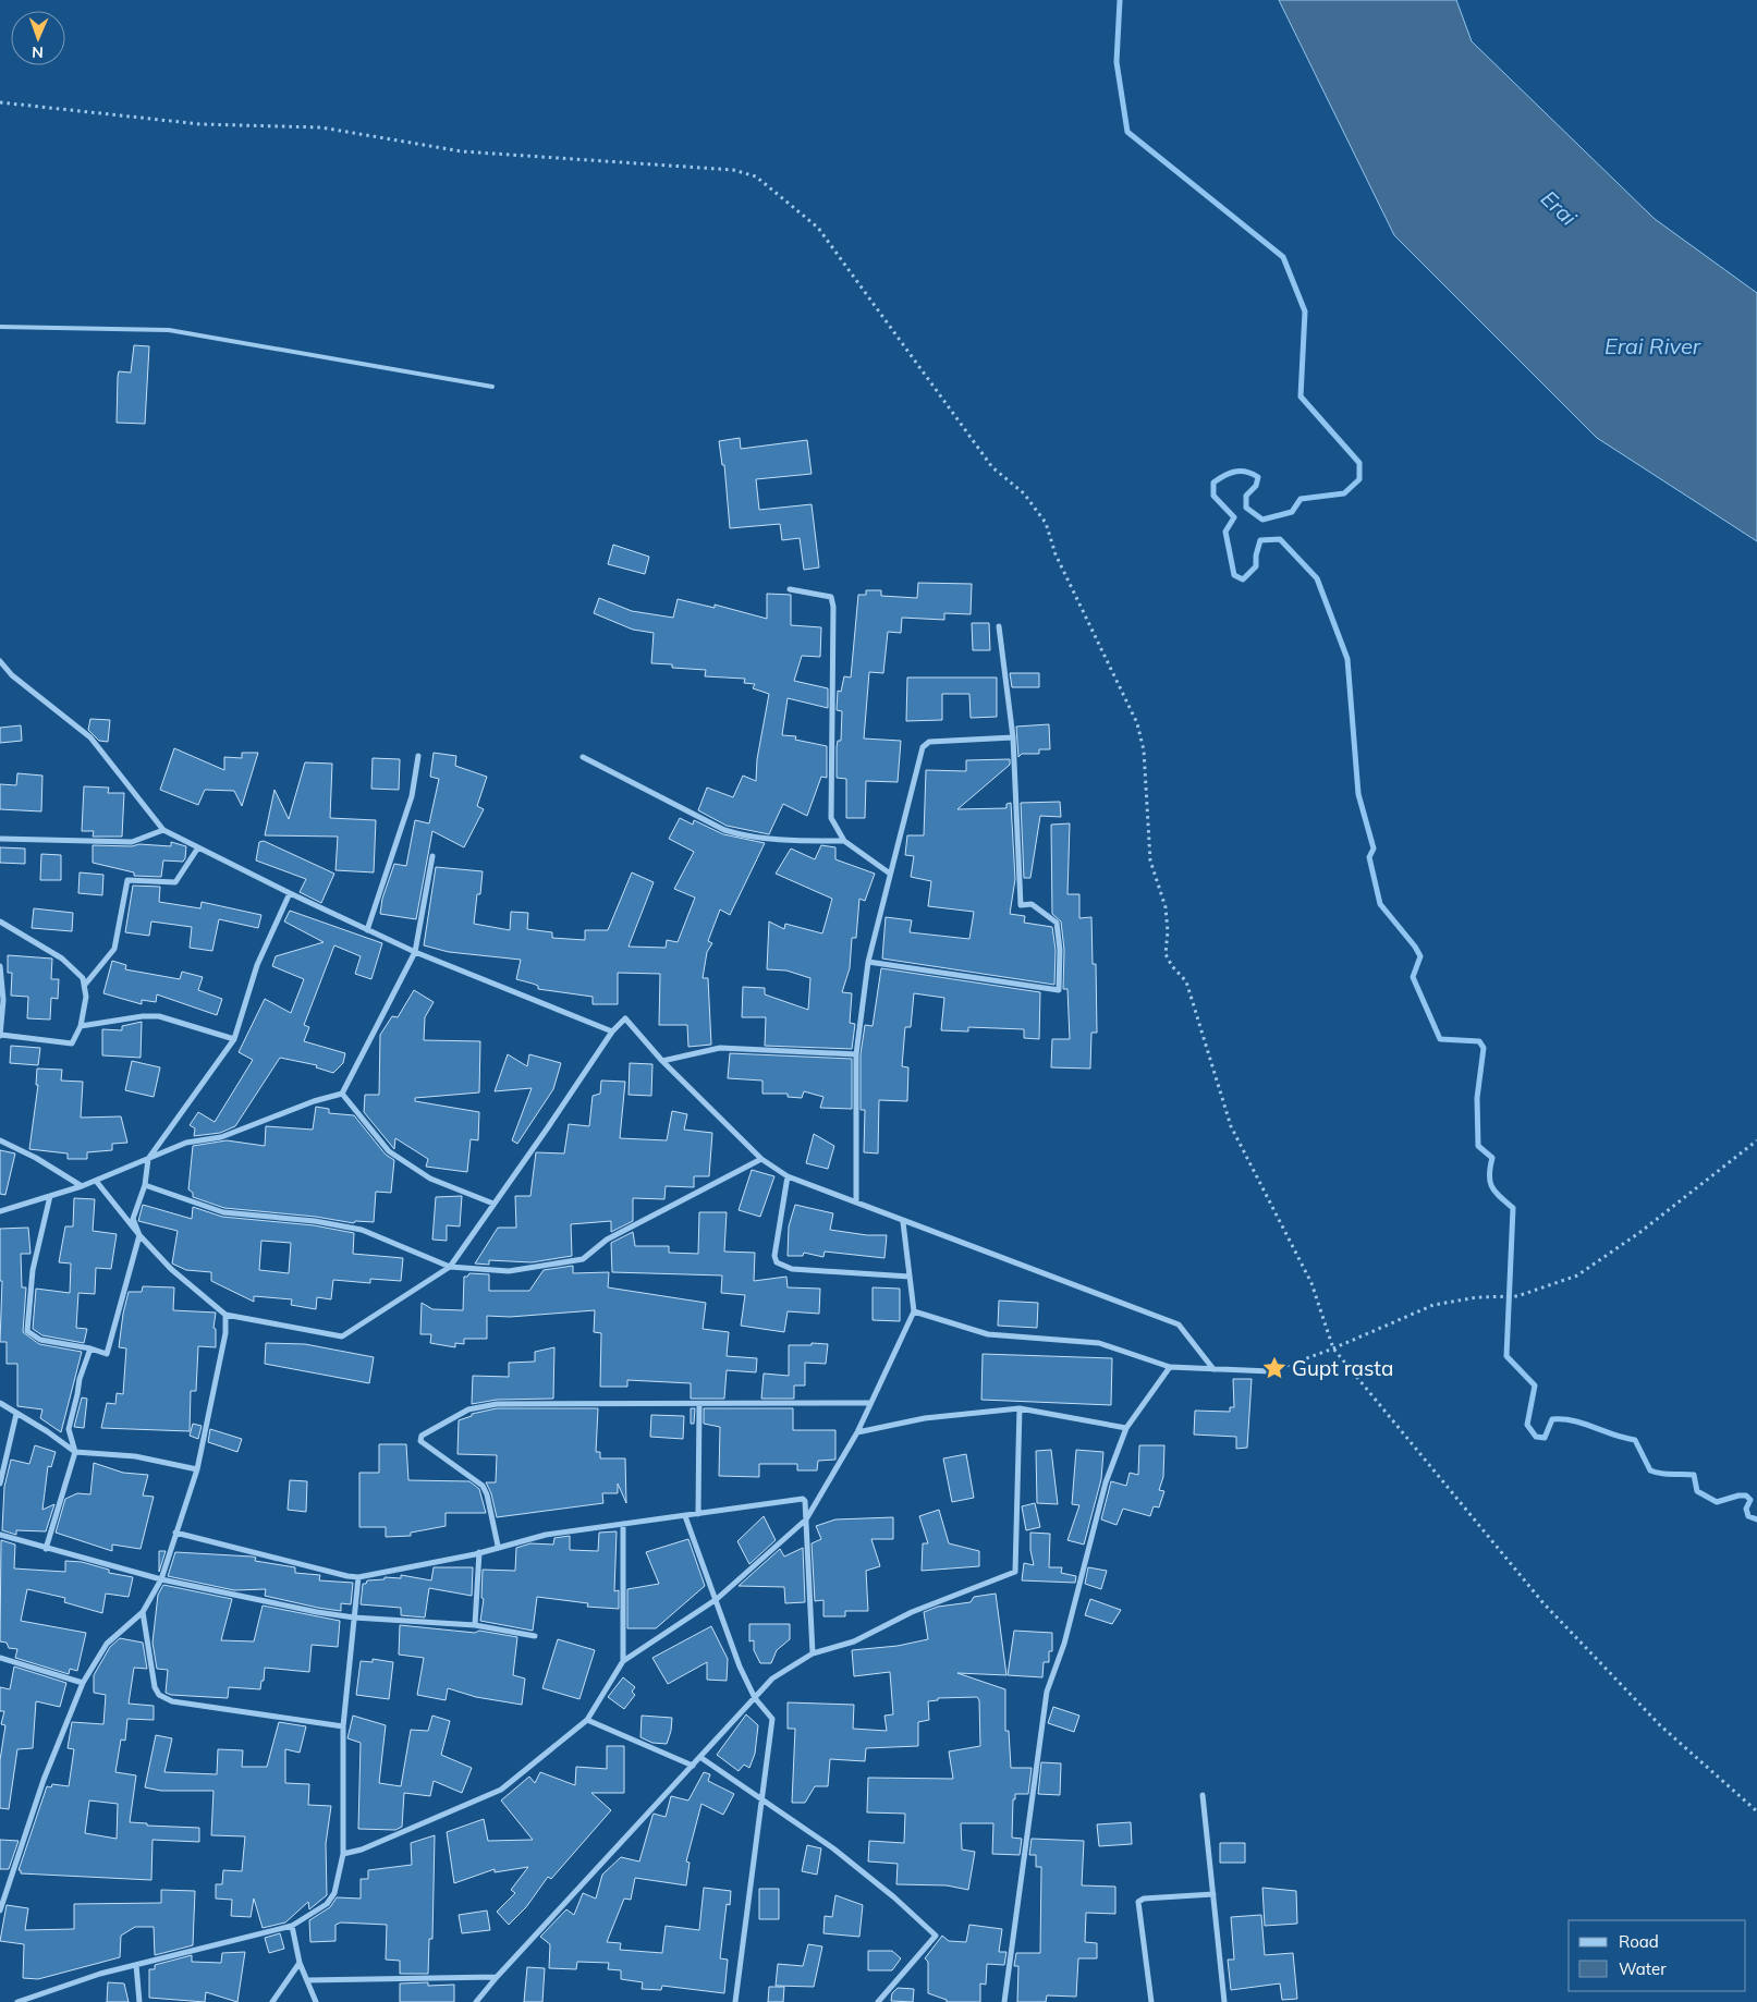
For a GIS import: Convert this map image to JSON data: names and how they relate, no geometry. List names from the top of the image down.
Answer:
{
  "water": ["Erai", "Erai River"],
  "places": {
    "place": ["Gupt rasta"]
  },
  "legend": ["Road", "Water"],
  "north": "bottom"
}
